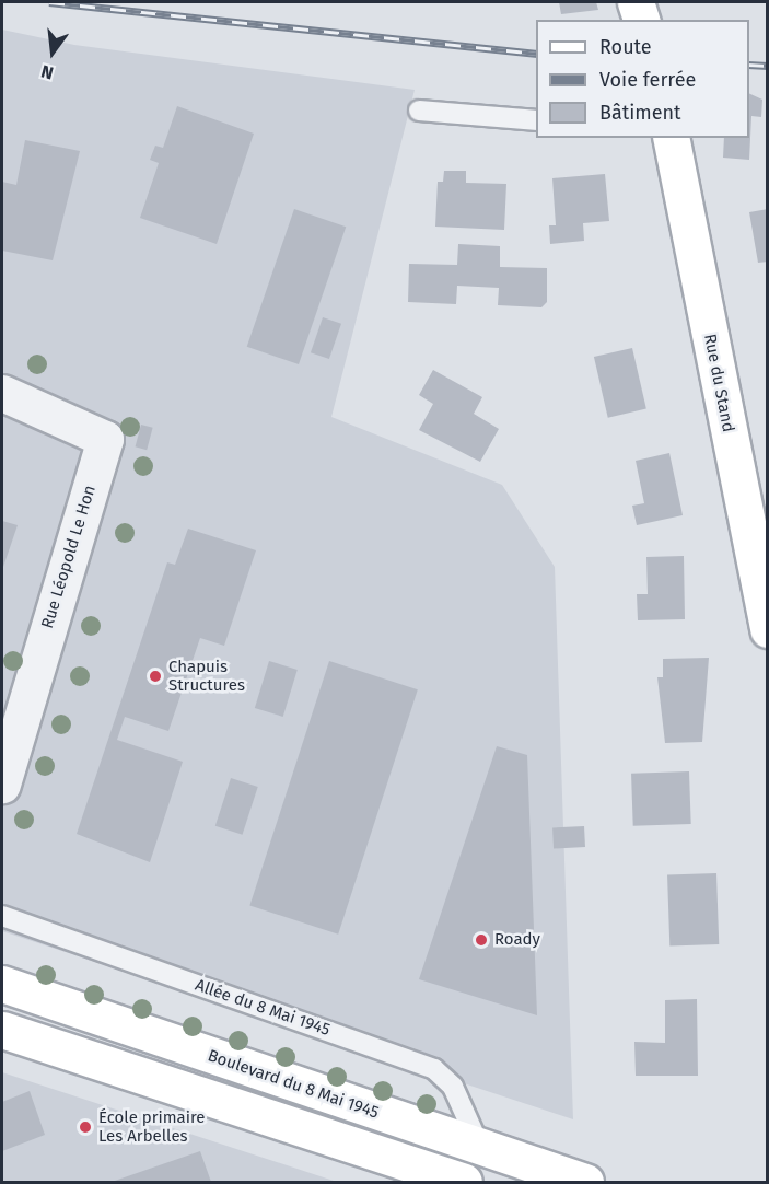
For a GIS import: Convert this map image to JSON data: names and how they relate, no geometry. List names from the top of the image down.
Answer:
{
  "streets": {
    "main road": ["Rue du Stand", "Boulevard du 8 Mai 1945"],
    "street": ["Rue Léopold Le Hon"],
    "lane": ["Allée du 8 Mai 1945"]
  },
  "crossings": [
    ["Allée du 8 Mai 1945", "Boulevard du 8 Mai 1945"]
  ],
  "places": ["Chapuis Structures", "Roady", "École primaire Les Arbelles"],
  "legend": ["Route", "Voie ferrée", "Bâtiment"],
  "north": "bottom"
}
